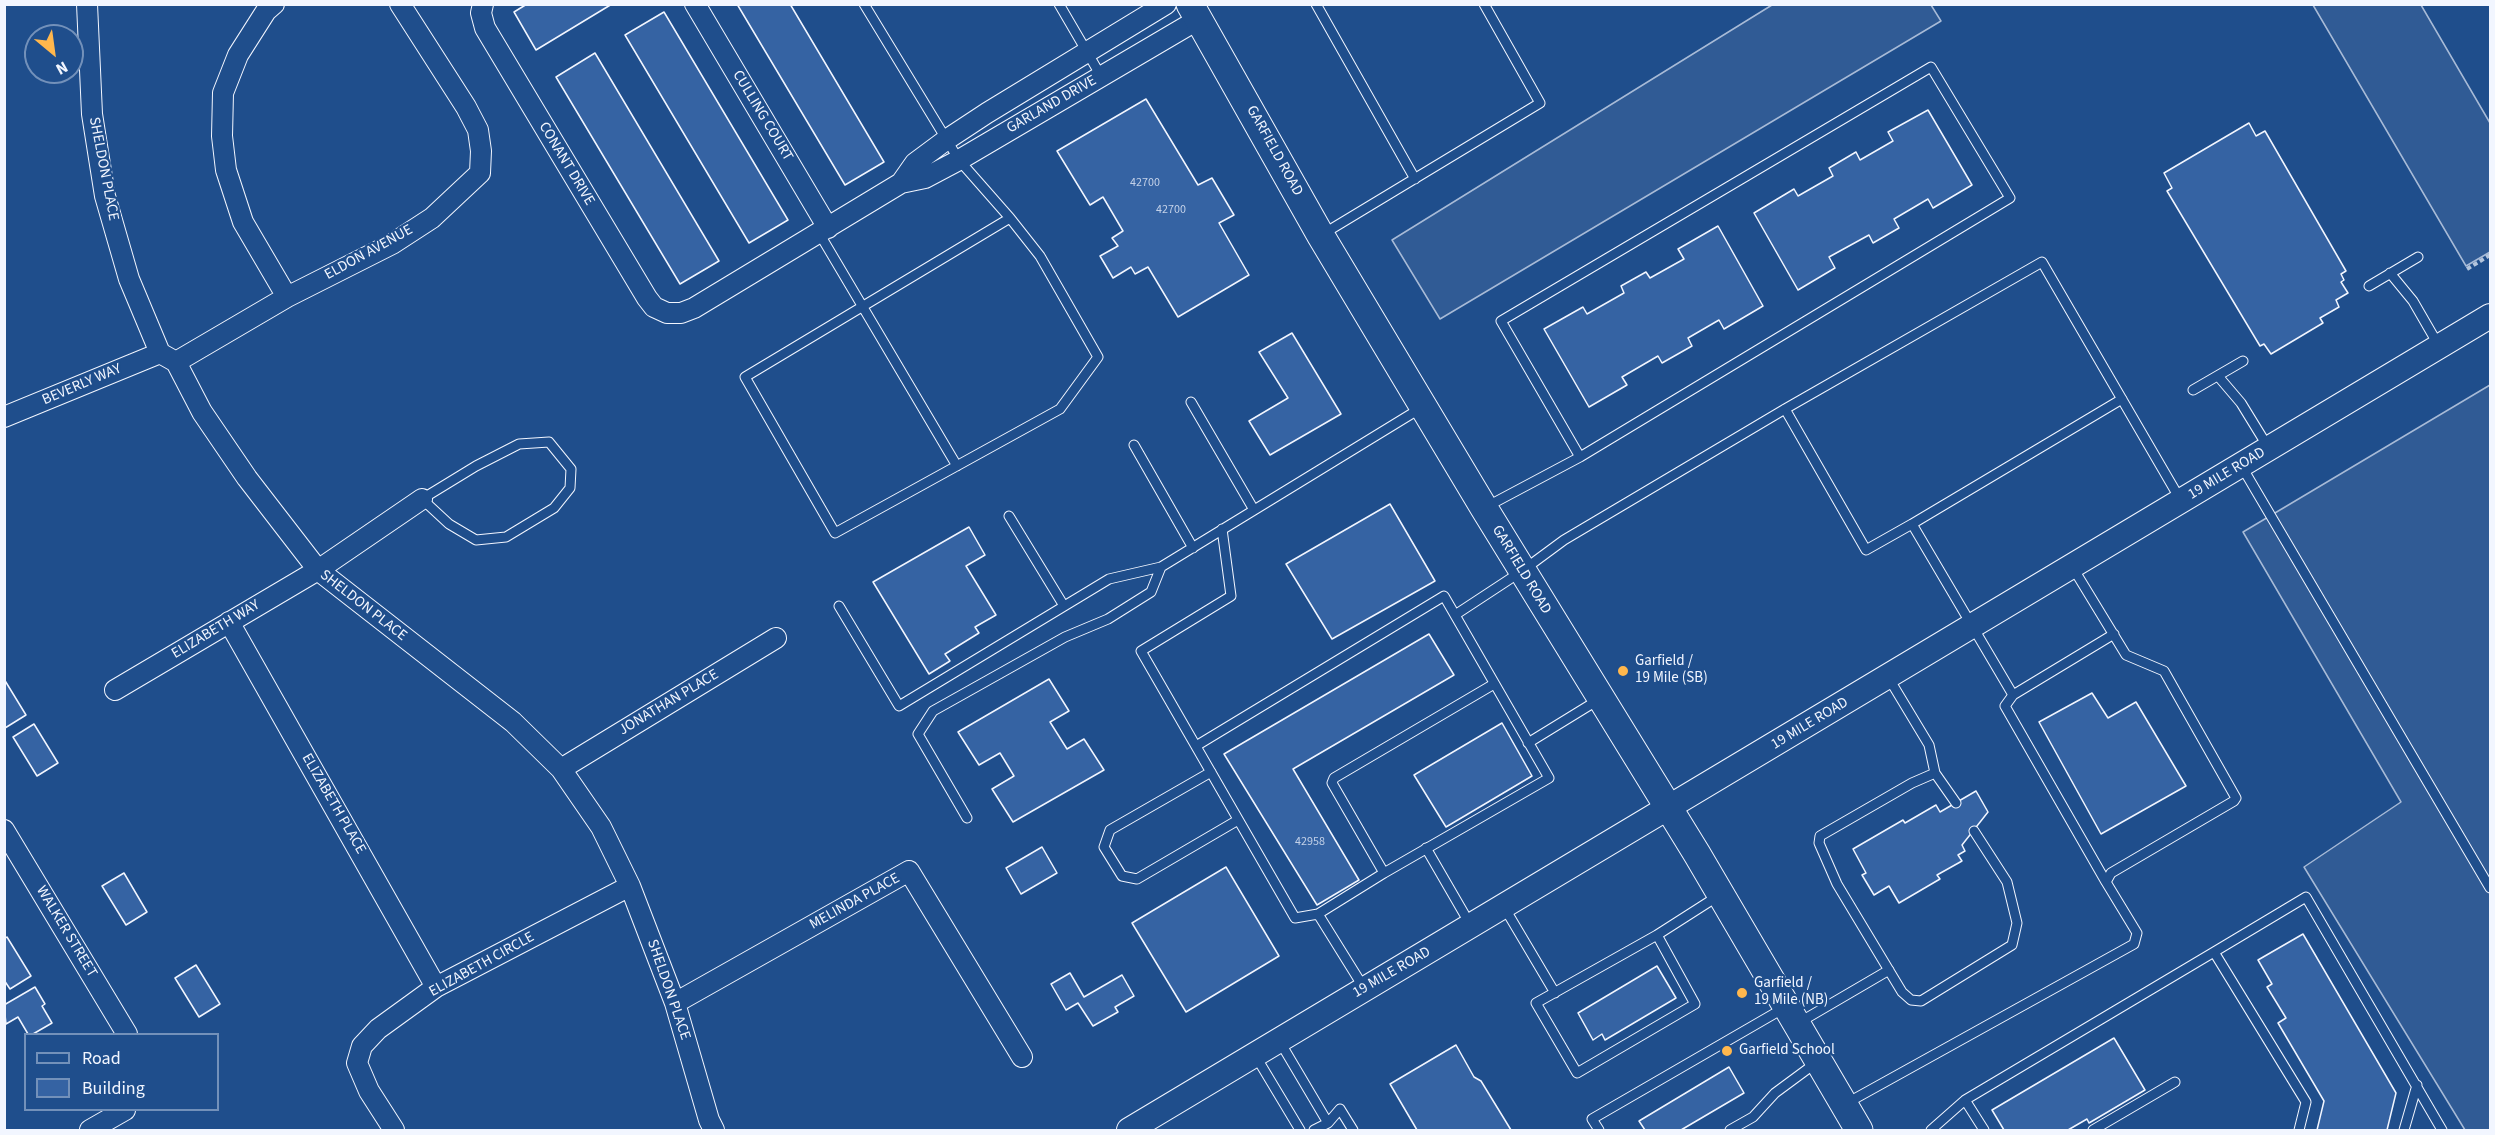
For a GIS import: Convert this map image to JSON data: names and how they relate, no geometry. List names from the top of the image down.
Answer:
{
  "streets": {
    "main road": ["GARFIELD ROAD"],
    "street": [
      "GARLAND DRIVE",
      "CULLING COURT",
      "CONANT DRIVE",
      "SHELDON PLACE",
      "ELDON AVENUE",
      "BEVERLY WAY",
      "19 MILE ROAD",
      "ELIZABETH WAY",
      "JONATHAN PLACE",
      "ELIZABETH PLACE",
      "MELINDA PLACE",
      "WALKER STREET",
      "ELIZABETH CIRCLE"
    ]
  },
  "crossings": [
    ["GARLAND DRIVE", "CULLING COURT"],
    ["GARLAND DRIVE", "GARFIELD ROAD"],
    ["GARLAND DRIVE", "CONANT DRIVE"],
    ["GARFIELD ROAD", "19 MILE ROAD"],
    ["SHELDON PLACE", "ELDON AVENUE"],
    ["SHELDON PLACE", "BEVERLY WAY"],
    ["SHELDON PLACE", "ELIZABETH WAY"],
    ["SHELDON PLACE", "JONATHAN PLACE"],
    ["SHELDON PLACE", "MELINDA PLACE"],
    ["SHELDON PLACE", "ELIZABETH CIRCLE"],
    ["ELDON AVENUE", "BEVERLY WAY"],
    ["ELIZABETH WAY", "ELIZABETH PLACE"],
    ["ELIZABETH PLACE", "ELIZABETH CIRCLE"]
  ],
  "places": ["Garfield / 19 Mile (SB)", "Garfield / 19 Mile (NB)", "Garfield School"],
  "house_numbers": ["42700", "42700", "42958"],
  "legend": ["Road", "Building"],
  "north": "bottom right"
}
